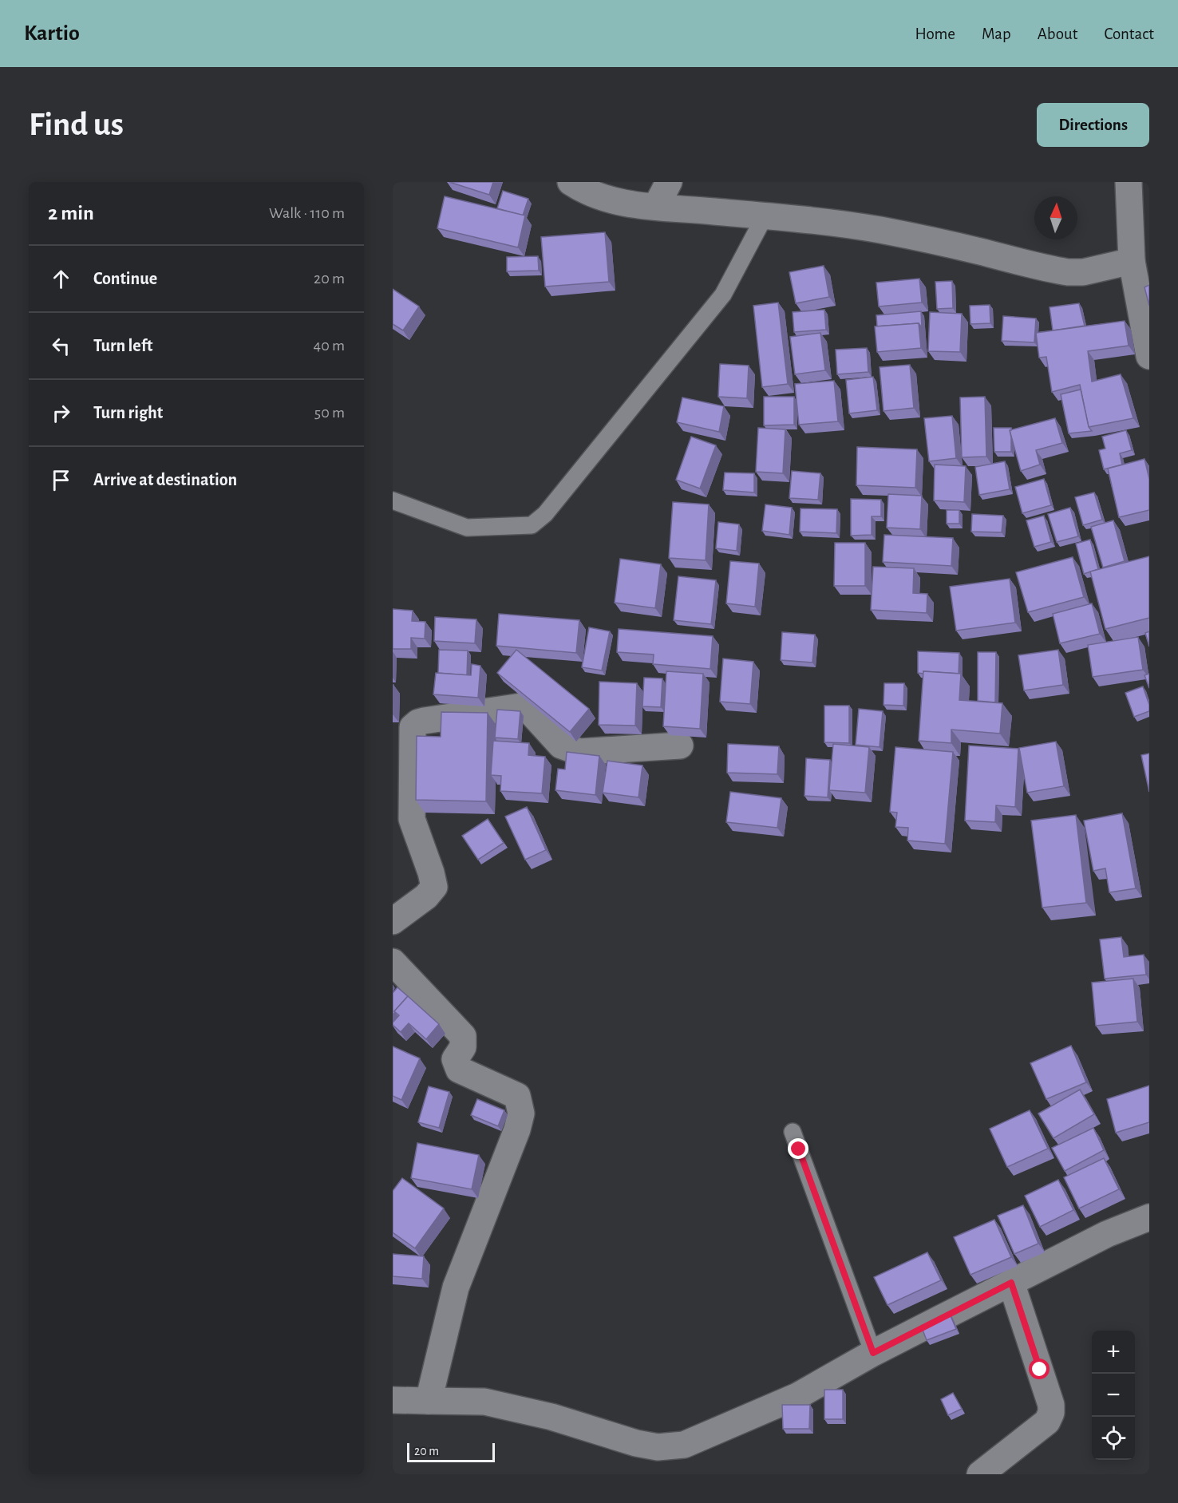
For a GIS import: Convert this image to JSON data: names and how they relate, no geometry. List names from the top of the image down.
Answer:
{
  "scale_bar": "20 m",
  "north": "top",
  "page": {
    "header": "Kartio",
    "nav": [
      "Home",
      "Map",
      "About",
      "Contact"
    ],
    "buttons": "Directions",
    "title": "Find us",
    "heading": ["2 min", "Walk · 110 m"],
    "list": [
      ["Continue", "20 m"],
      ["Turn left", "40 m"],
      ["Turn right", "50 m"],
      "Arrive at destination"
    ],
    "map_buttons": ["+", "−"],
    "scale": "20 m"
  }
}
